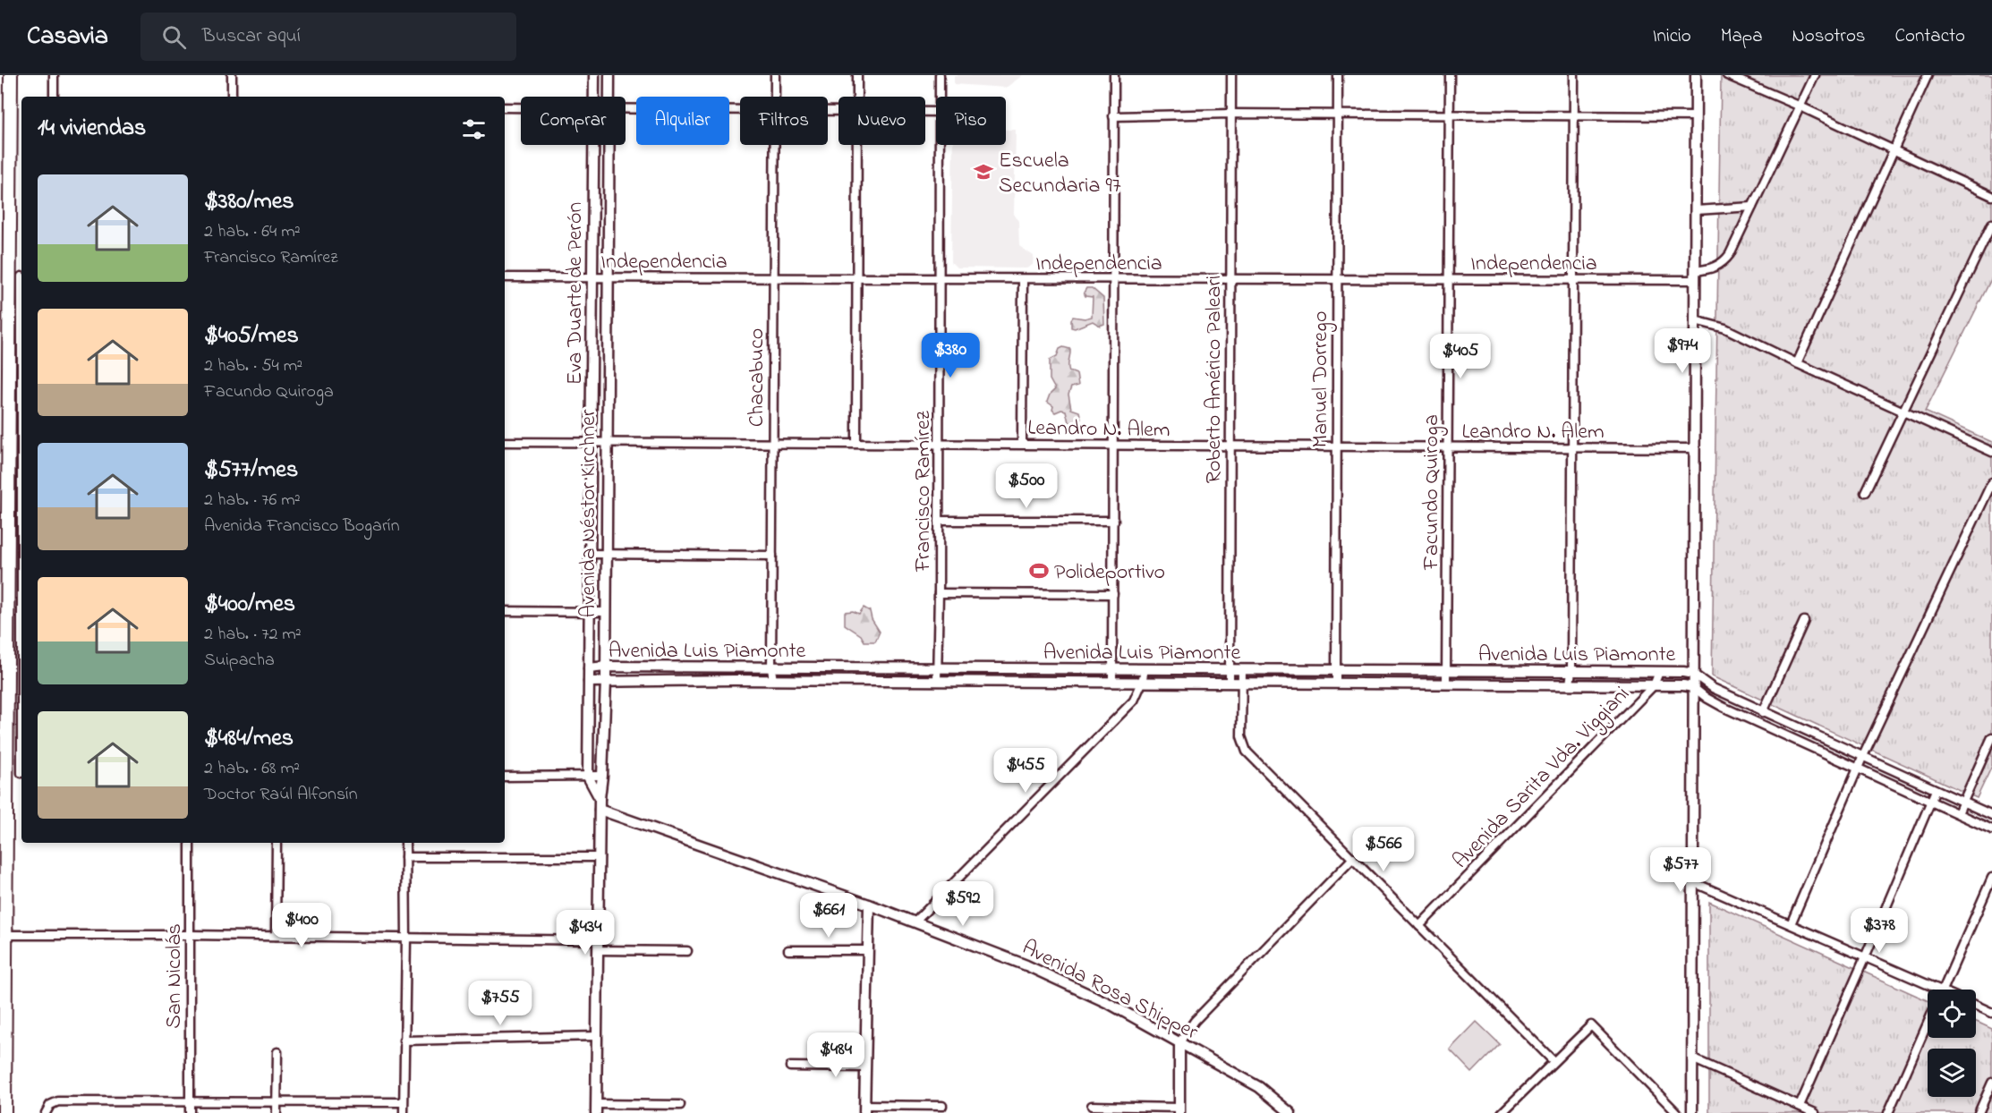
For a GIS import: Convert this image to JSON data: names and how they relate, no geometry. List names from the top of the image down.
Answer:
{
  "streets": {
    "street": [
      "Independencia",
      "Eva Duarte de Perón",
      "Chacabuco",
      "Roberto Américo Paleari",
      "Manuel Dorrego",
      "Leandro N. Alem",
      "Francisco Ramírez",
      "Facundo Quiroga",
      "Avenida Néstor Kirchner",
      "Avenida Luis Piamonte",
      "Avenida Sarita Vda. Viggiani",
      "San Nicolás",
      "Avenida Rosa Shipper"
    ]
  },
  "crossings": [
    ["Independencia", "Eva Duarte de Perón"],
    ["Independencia", "Chacabuco"],
    ["Independencia", "Roberto Américo Paleari"],
    ["Independencia", "Manuel Dorrego"],
    ["Independencia", "Francisco Ramírez"],
    ["Independencia", "Facundo Quiroga"],
    ["Independencia", "Avenida Néstor Kirchner"],
    ["Eva Duarte de Perón", "Leandro N. Alem"],
    ["Eva Duarte de Perón", "Avenida Néstor Kirchner"],
    ["Eva Duarte de Perón", "Avenida Luis Piamonte"],
    ["Chacabuco", "Leandro N. Alem"],
    ["Chacabuco", "Avenida Luis Piamonte"],
    ["Roberto Américo Paleari", "Leandro N. Alem"],
    ["Roberto Américo Paleari", "Avenida Luis Piamonte"],
    ["Manuel Dorrego", "Leandro N. Alem"],
    ["Manuel Dorrego", "Avenida Luis Piamonte"],
    ["Leandro N. Alem", "Francisco Ramírez"],
    ["Leandro N. Alem", "Facundo Quiroga"],
    ["Leandro N. Alem", "Avenida Néstor Kirchner"],
    ["Francisco Ramírez", "Avenida Luis Piamonte"],
    ["Facundo Quiroga", "Avenida Luis Piamonte"],
    ["Avenida Néstor Kirchner", "Avenida Luis Piamonte"],
    ["Avenida Néstor Kirchner", "Avenida Rosa Shipper"],
    ["Avenida Luis Piamonte", "Avenida Sarita Vda. Viggiani"]
  ],
  "places": {
    "school or university": ["Escuela Secundaria 97"],
    "sports": ["Polideportivo"]
  },
  "page": {
    "header": "Casavia",
    "search": "Buscar aquí",
    "nav": [
      "Inicio",
      "Mapa",
      "Nosotros",
      "Contacto"
    ],
    "chip": [
      "Comprar",
      "Alquilar",
      "Filtros",
      "Nuevo",
      "Piso"
    ],
    "heading": "14 viviendas",
    "list": [
      {
        "name": "$380/mes",
        "note": "2 hab. · 64 m² · Francisco Ramírez"
      },
      {
        "name": "$405/mes",
        "note": "2 hab. · 54 m² · Facundo Quiroga"
      },
      {
        "name": "$577/mes",
        "note": "2 hab. · 76 m² · Avenida Francisco Bogarín"
      },
      {
        "name": "$400/mes",
        "note": "2 hab. · 72 m² · Suipacha"
      },
      {
        "name": "$484/mes",
        "note": "2 hab. · 68 m² · Doctor Raúl Alfonsín"
      }
    ],
    "price": [
      "$974",
      "$380",
      "$405",
      "$500",
      "$455",
      "$566",
      "$577",
      "$592",
      "$661",
      "$400",
      "$378",
      "$434",
      "$755",
      "$484"
    ]
  }
}
